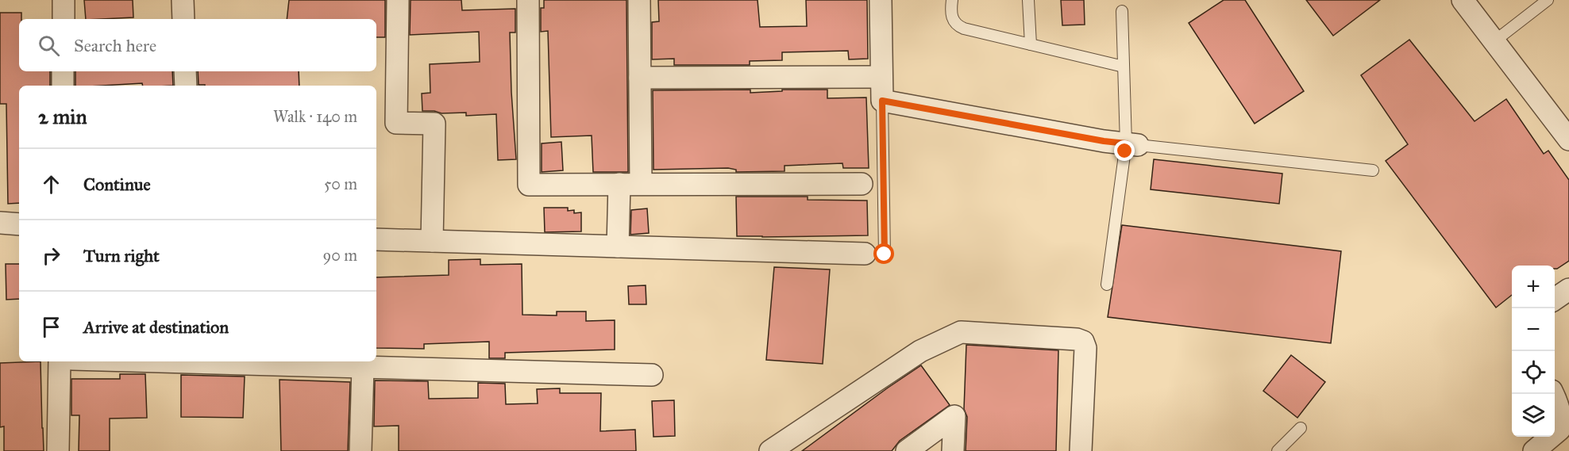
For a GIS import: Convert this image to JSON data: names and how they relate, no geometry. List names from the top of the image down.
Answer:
{
  "page": {
    "search": "Search here",
    "heading": ["2 min", "Walk · 140 m"],
    "list": [
      ["Continue", "50 m"],
      ["Turn right", "90 m"],
      "Arrive at destination"
    ],
    "map_buttons": ["+", "−"]
  }
}
